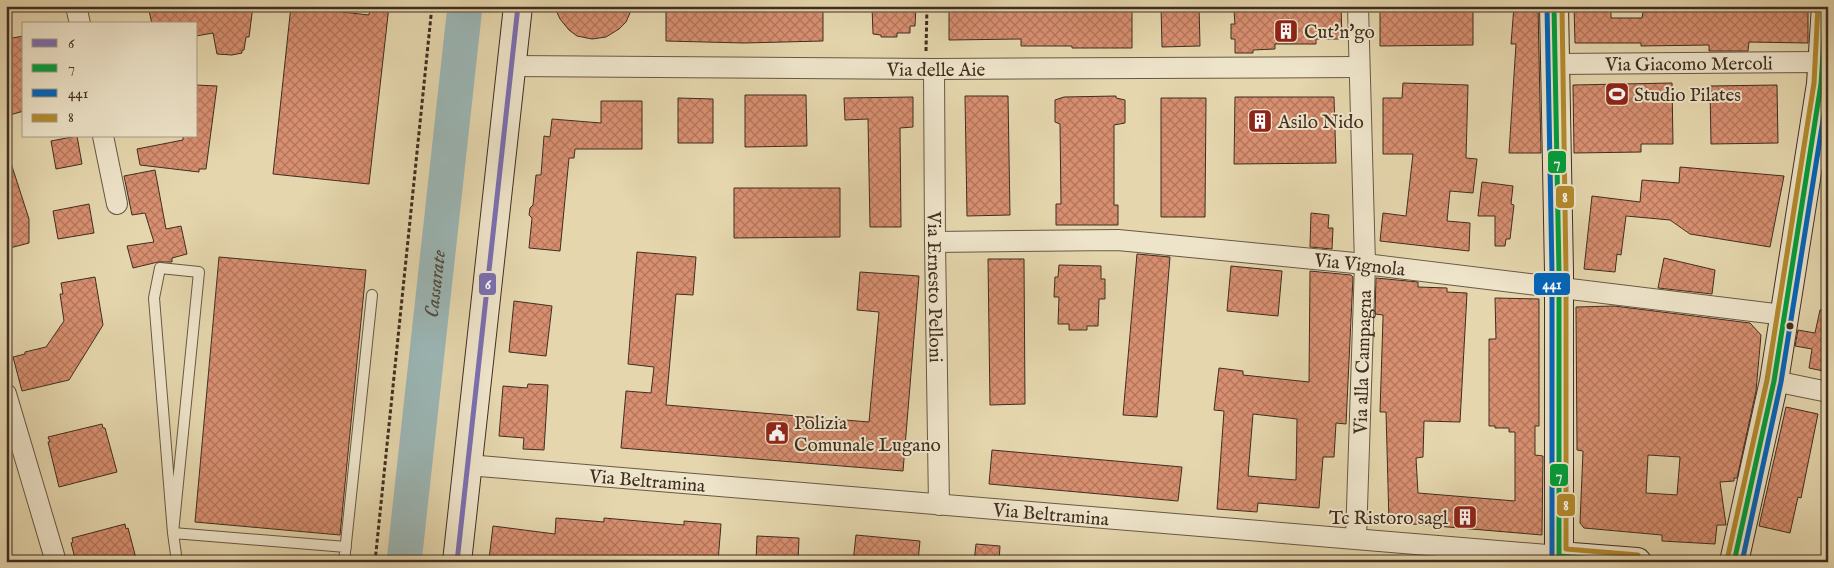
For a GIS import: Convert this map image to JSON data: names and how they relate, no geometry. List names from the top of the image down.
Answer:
{
  "streets": {
    "main road": ["Via Beltramina"],
    "street": [
      "Via Giacomo Mercoli",
      "Via delle Aie",
      "Via Vignola",
      "Via Ernesto Pelloni",
      "Via alla Campagna"
    ]
  },
  "crossings": [
    ["Via delle Aie", "Via Ernesto Pelloni"],
    ["Via delle Aie", "Via alla Campagna"],
    ["Via Vignola", "Via Ernesto Pelloni"],
    ["Via Vignola", "Via alla Campagna"],
    ["Via Ernesto Pelloni", "Via Beltramina"],
    ["Via alla Campagna", "Via Beltramina"]
  ],
  "water": ["Cassarate"],
  "places": {
    "building": ["Cut'n'go", "Asilo Nido", "Tc Ristoro sagl"],
    "sports": ["Studio Pilates"],
    "public building": ["Polizia Comunale Lugano"]
  },
  "lines": [
    "transit line 6",
    "transit line 7",
    "transit line 441",
    "transit line 8"
  ],
  "legend": [
    "6",
    "7",
    "441",
    "8"
  ]
}
